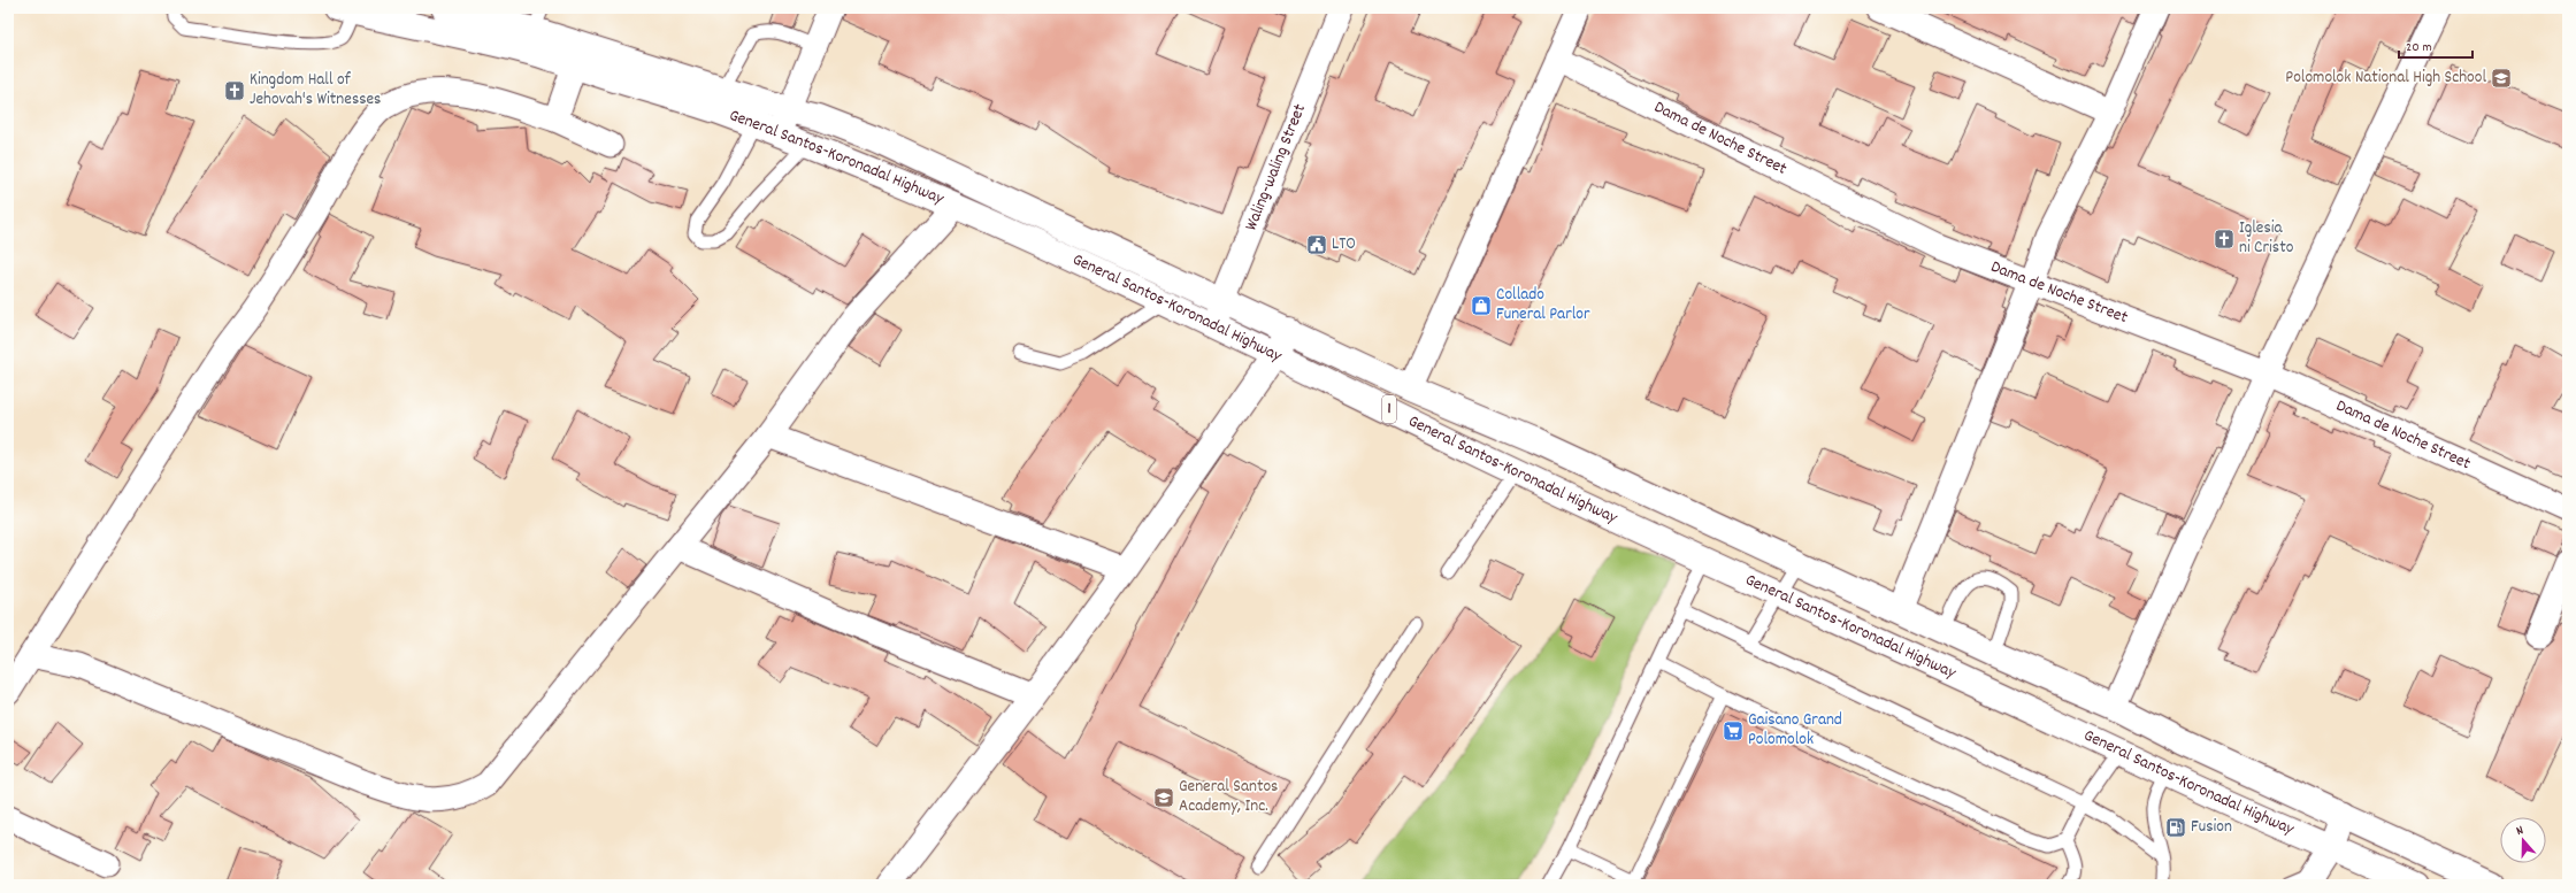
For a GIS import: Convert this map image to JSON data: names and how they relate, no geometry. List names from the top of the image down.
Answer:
{
  "streets": {
    "main road": ["General Santos-Koronadal Highway", "1"],
    "street": ["Dama de Noche Street", "Waling-waling Street"]
  },
  "crossings": [
    ["General Santos-Koronadal Highway", "Waling-waling Street"]
  ],
  "places": {
    "school or university": ["Polomolok National High School", "General Santos Academy, Inc."],
    "church": ["Kingdom Hall of Jehovah's Witnesses", "Iglesia ni Cristo"],
    "public building": ["LTO"],
    "shop": ["Collado Funeral Parlor"],
    "supermarket": ["Gaisano Grand Polomolok"],
    "fuel station": ["Fusion"]
  },
  "scale_bar": "20 m",
  "north": "top"
}
